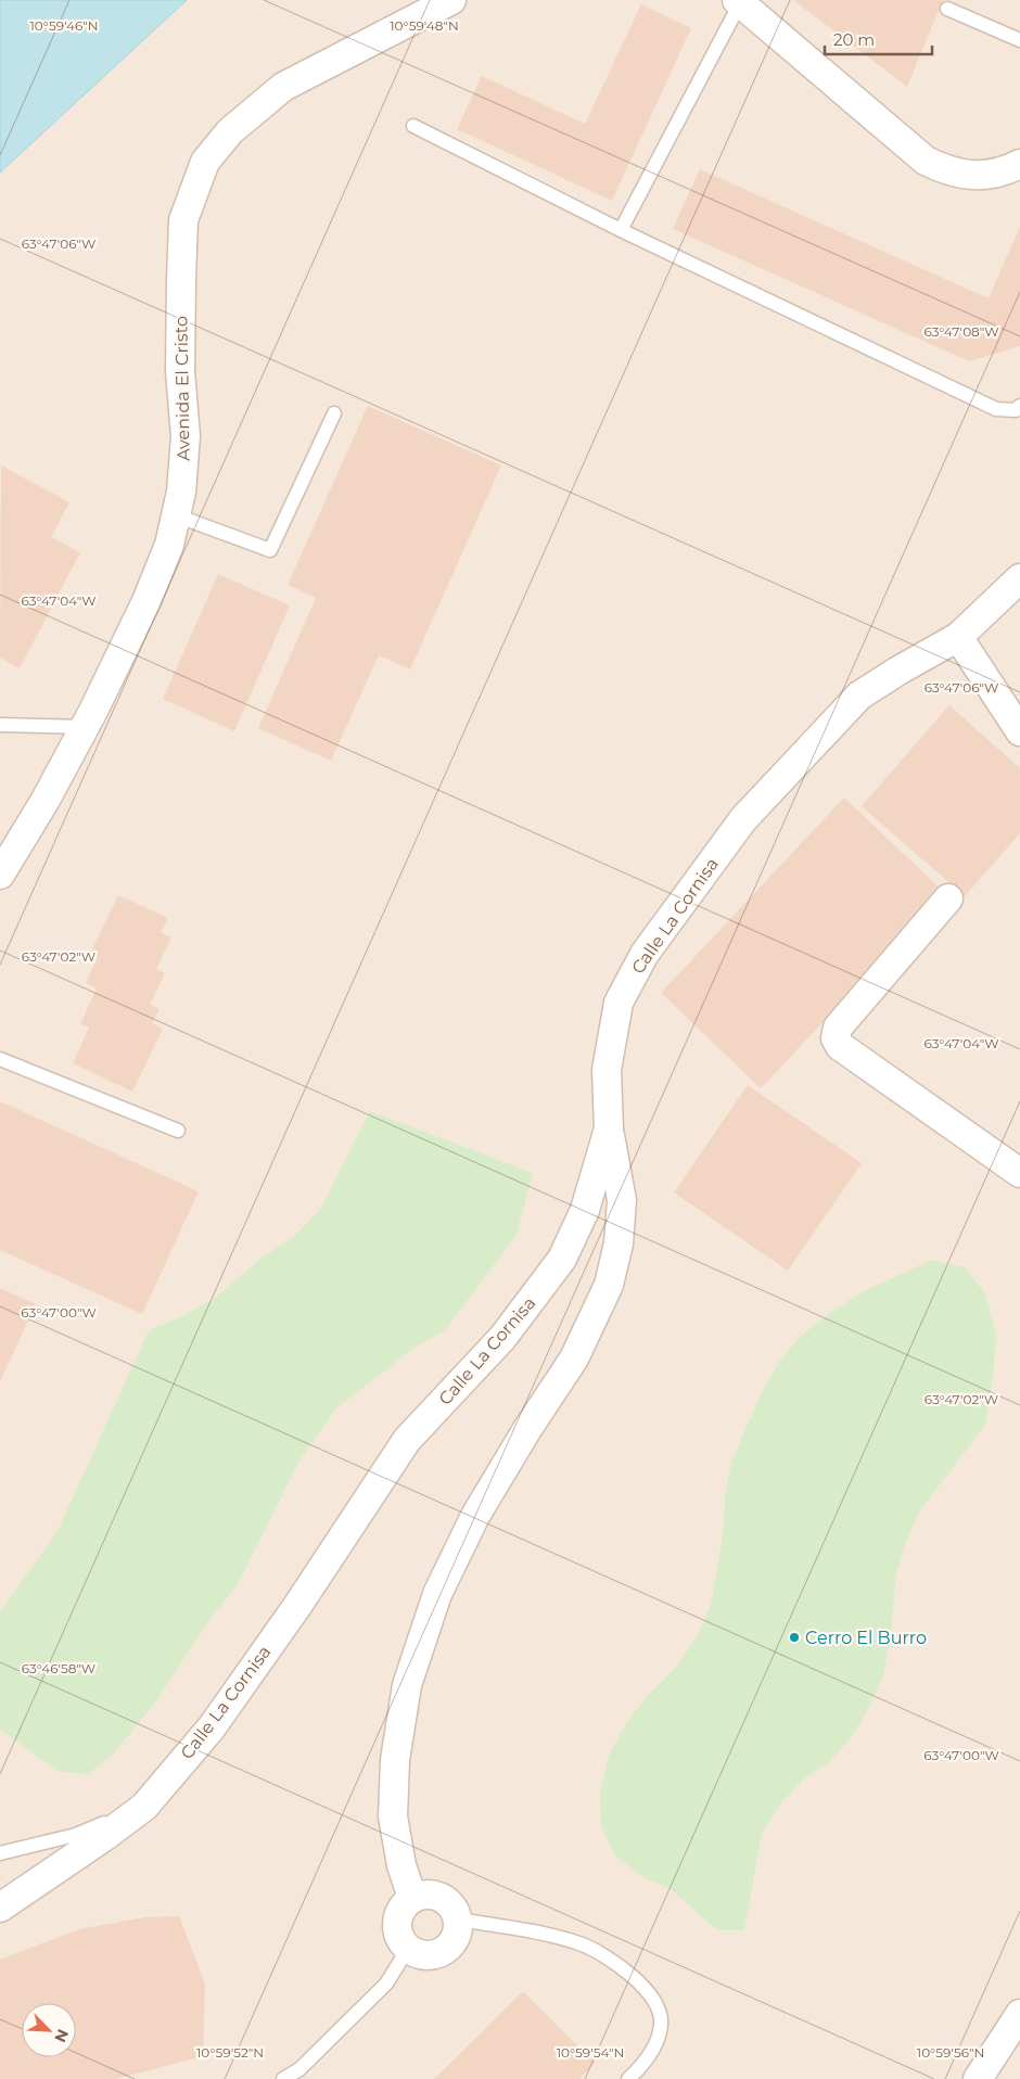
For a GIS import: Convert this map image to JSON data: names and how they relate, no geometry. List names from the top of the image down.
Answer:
{
  "streets": {
    "street": ["Avenida El Cristo", "Calle La Cornisa"]
  },
  "places": ["Cerro El Burro"],
  "scale_bar": "20 m",
  "north": "bottom right",
  "coordinates": [
    "10°59'46\"N",
    "10°59'48\"N",
    "63°47'06\"W",
    "63°47'08\"W",
    "63°47'04\"W",
    "63°47'02\"W",
    "63°47'00\"W",
    "63°46'58\"W",
    "10°59'52\"N",
    "10°59'54\"N",
    "10°59'56\"N"
  ]
}
